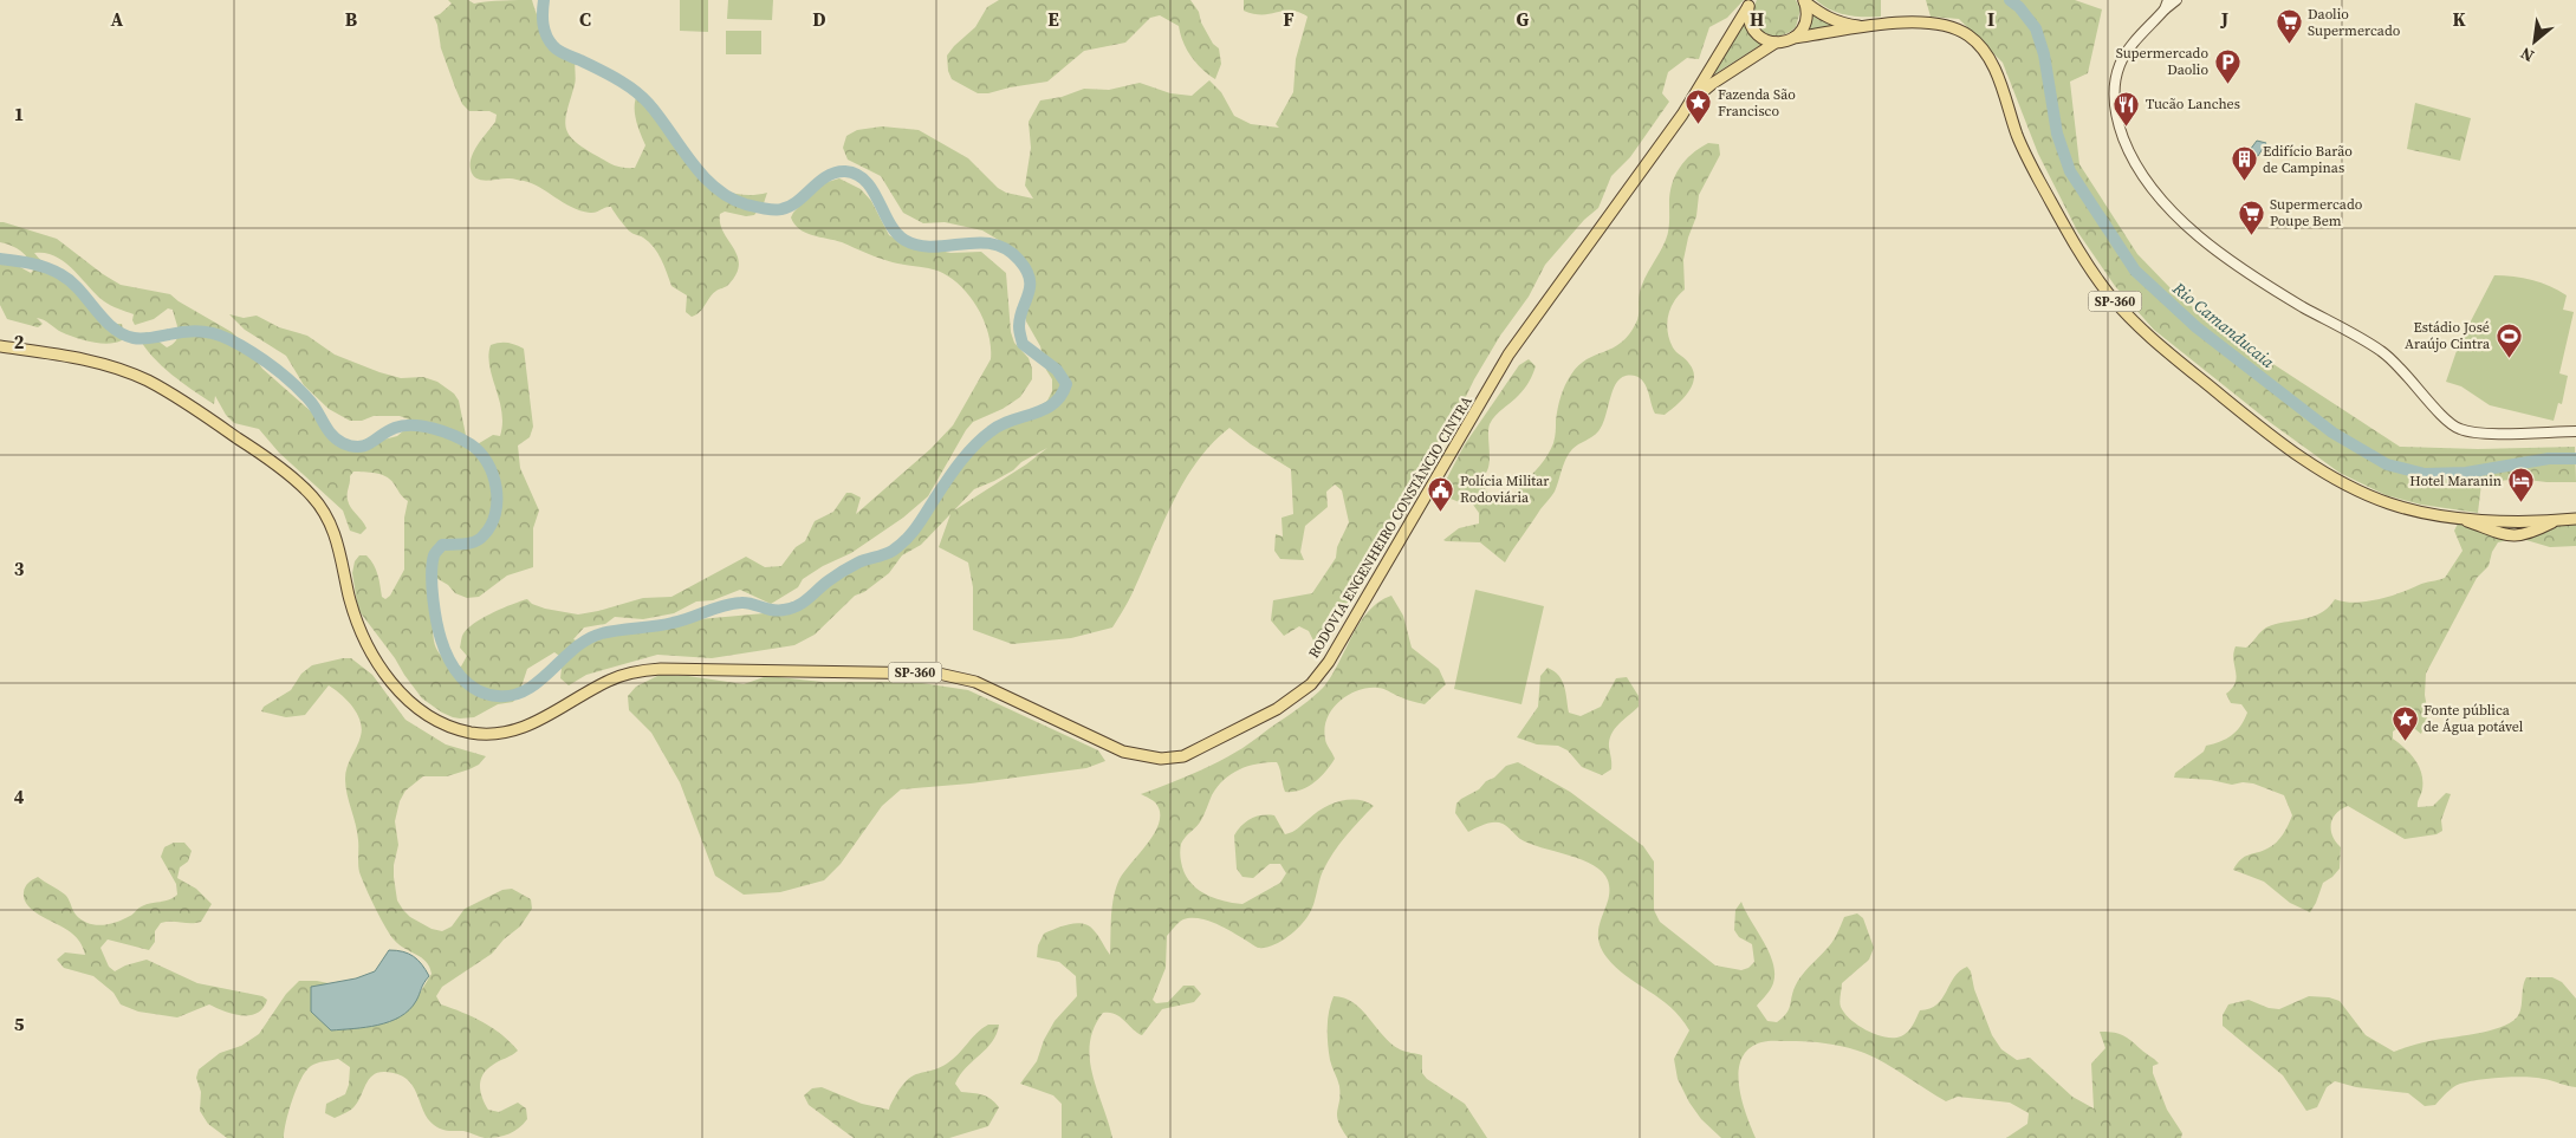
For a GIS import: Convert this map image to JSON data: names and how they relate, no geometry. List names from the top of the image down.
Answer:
{
  "streets": {
    "main road": ["SP-360", "RODOVIA ENGENHEIRO CONSTÂNCIO CINTRA"]
  },
  "crossings": [
    ["SP-360", "RODOVIA ENGENHEIRO CONSTÂNCIO CINTRA"]
  ],
  "water": ["Rio Camanducaia"],
  "places": {
    "supermarket": ["Daolio Supermercado", "Supermercado Poupe Bem"],
    "parking": ["Supermercado Daolio"],
    "place": ["Fazenda São Francisco", "Fonte pública de Água potável"],
    "restaurant": ["Tucão Lanches"],
    "building": ["Edifício Barão de Campinas"],
    "sports": ["Estádio José Araújo Cintra"],
    "hotel": ["Hotel Maranin"],
    "public building": ["Polícia Militar Rodoviária"]
  },
  "north": "bottom left",
  "grid": {
    "columns": [
      "A",
      "B",
      "C",
      "D",
      "E",
      "F",
      "G",
      "H",
      "I",
      "J",
      "K"
    ],
    "rows": [
      "1",
      "2",
      "3",
      "4",
      "5"
    ]
  }
}
